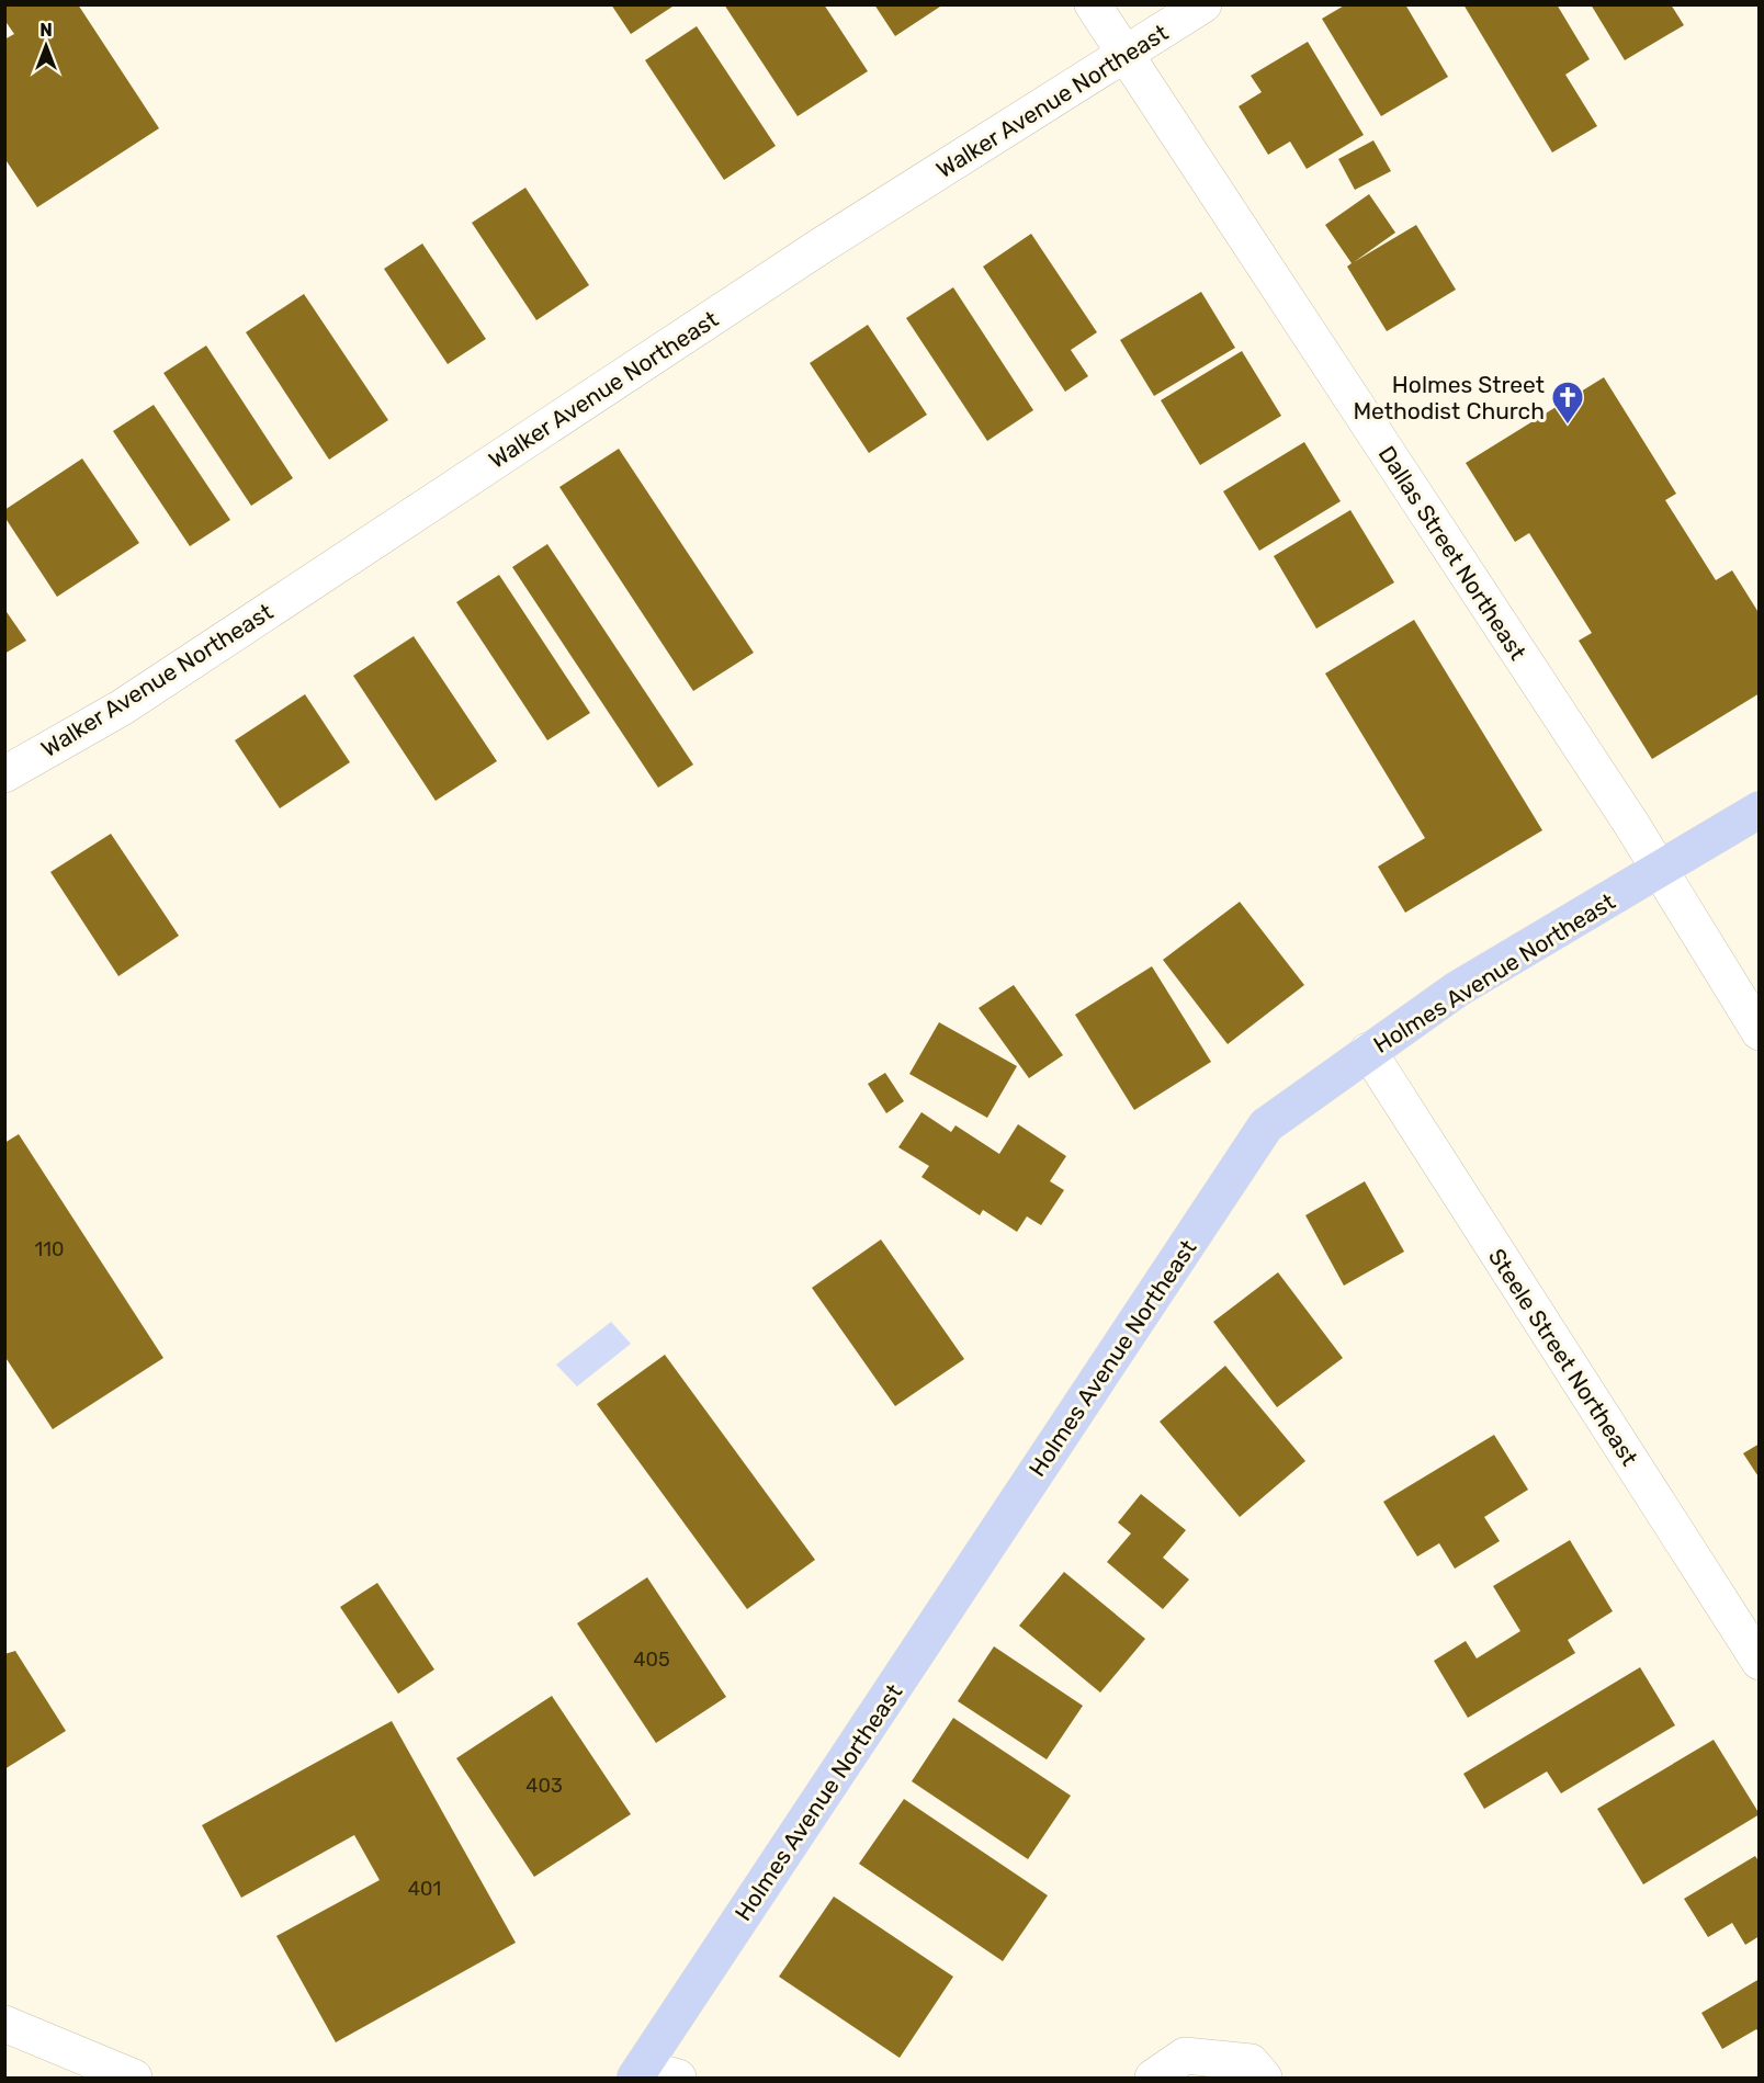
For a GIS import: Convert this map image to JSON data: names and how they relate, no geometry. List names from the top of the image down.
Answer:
{
  "streets": {
    "main road": ["Holmes Avenue Northeast"],
    "street": ["Walker Avenue Northeast", "Dallas Street Northeast", "Steele Street Northeast"]
  },
  "crossings": [
    ["Walker Avenue Northeast", "Dallas Street Northeast"],
    ["Dallas Street Northeast", "Holmes Avenue Northeast"],
    ["Holmes Avenue Northeast", "Steele Street Northeast"]
  ],
  "places": {
    "church": ["Holmes Street Methodist Church"]
  },
  "house_numbers": [
    "110",
    "405",
    "403",
    "401"
  ],
  "north": "top"
}
